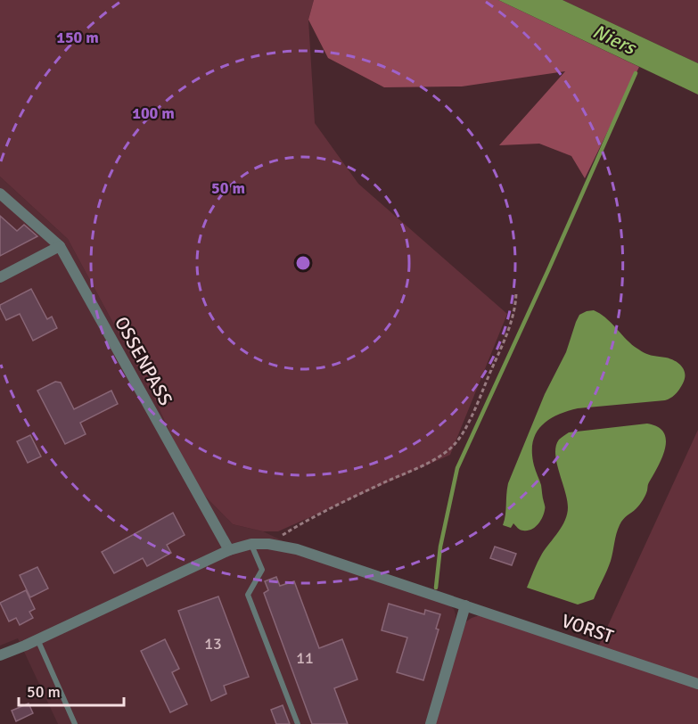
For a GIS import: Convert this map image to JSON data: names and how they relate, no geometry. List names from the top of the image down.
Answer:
{
  "streets": {
    "street": ["OSSENPASS", "VORST"]
  },
  "water": ["Niers"],
  "house_numbers": ["13", "11"],
  "scale_bar": "50 m",
  "rings": ["150 m", "100 m", "50 m"]
}
